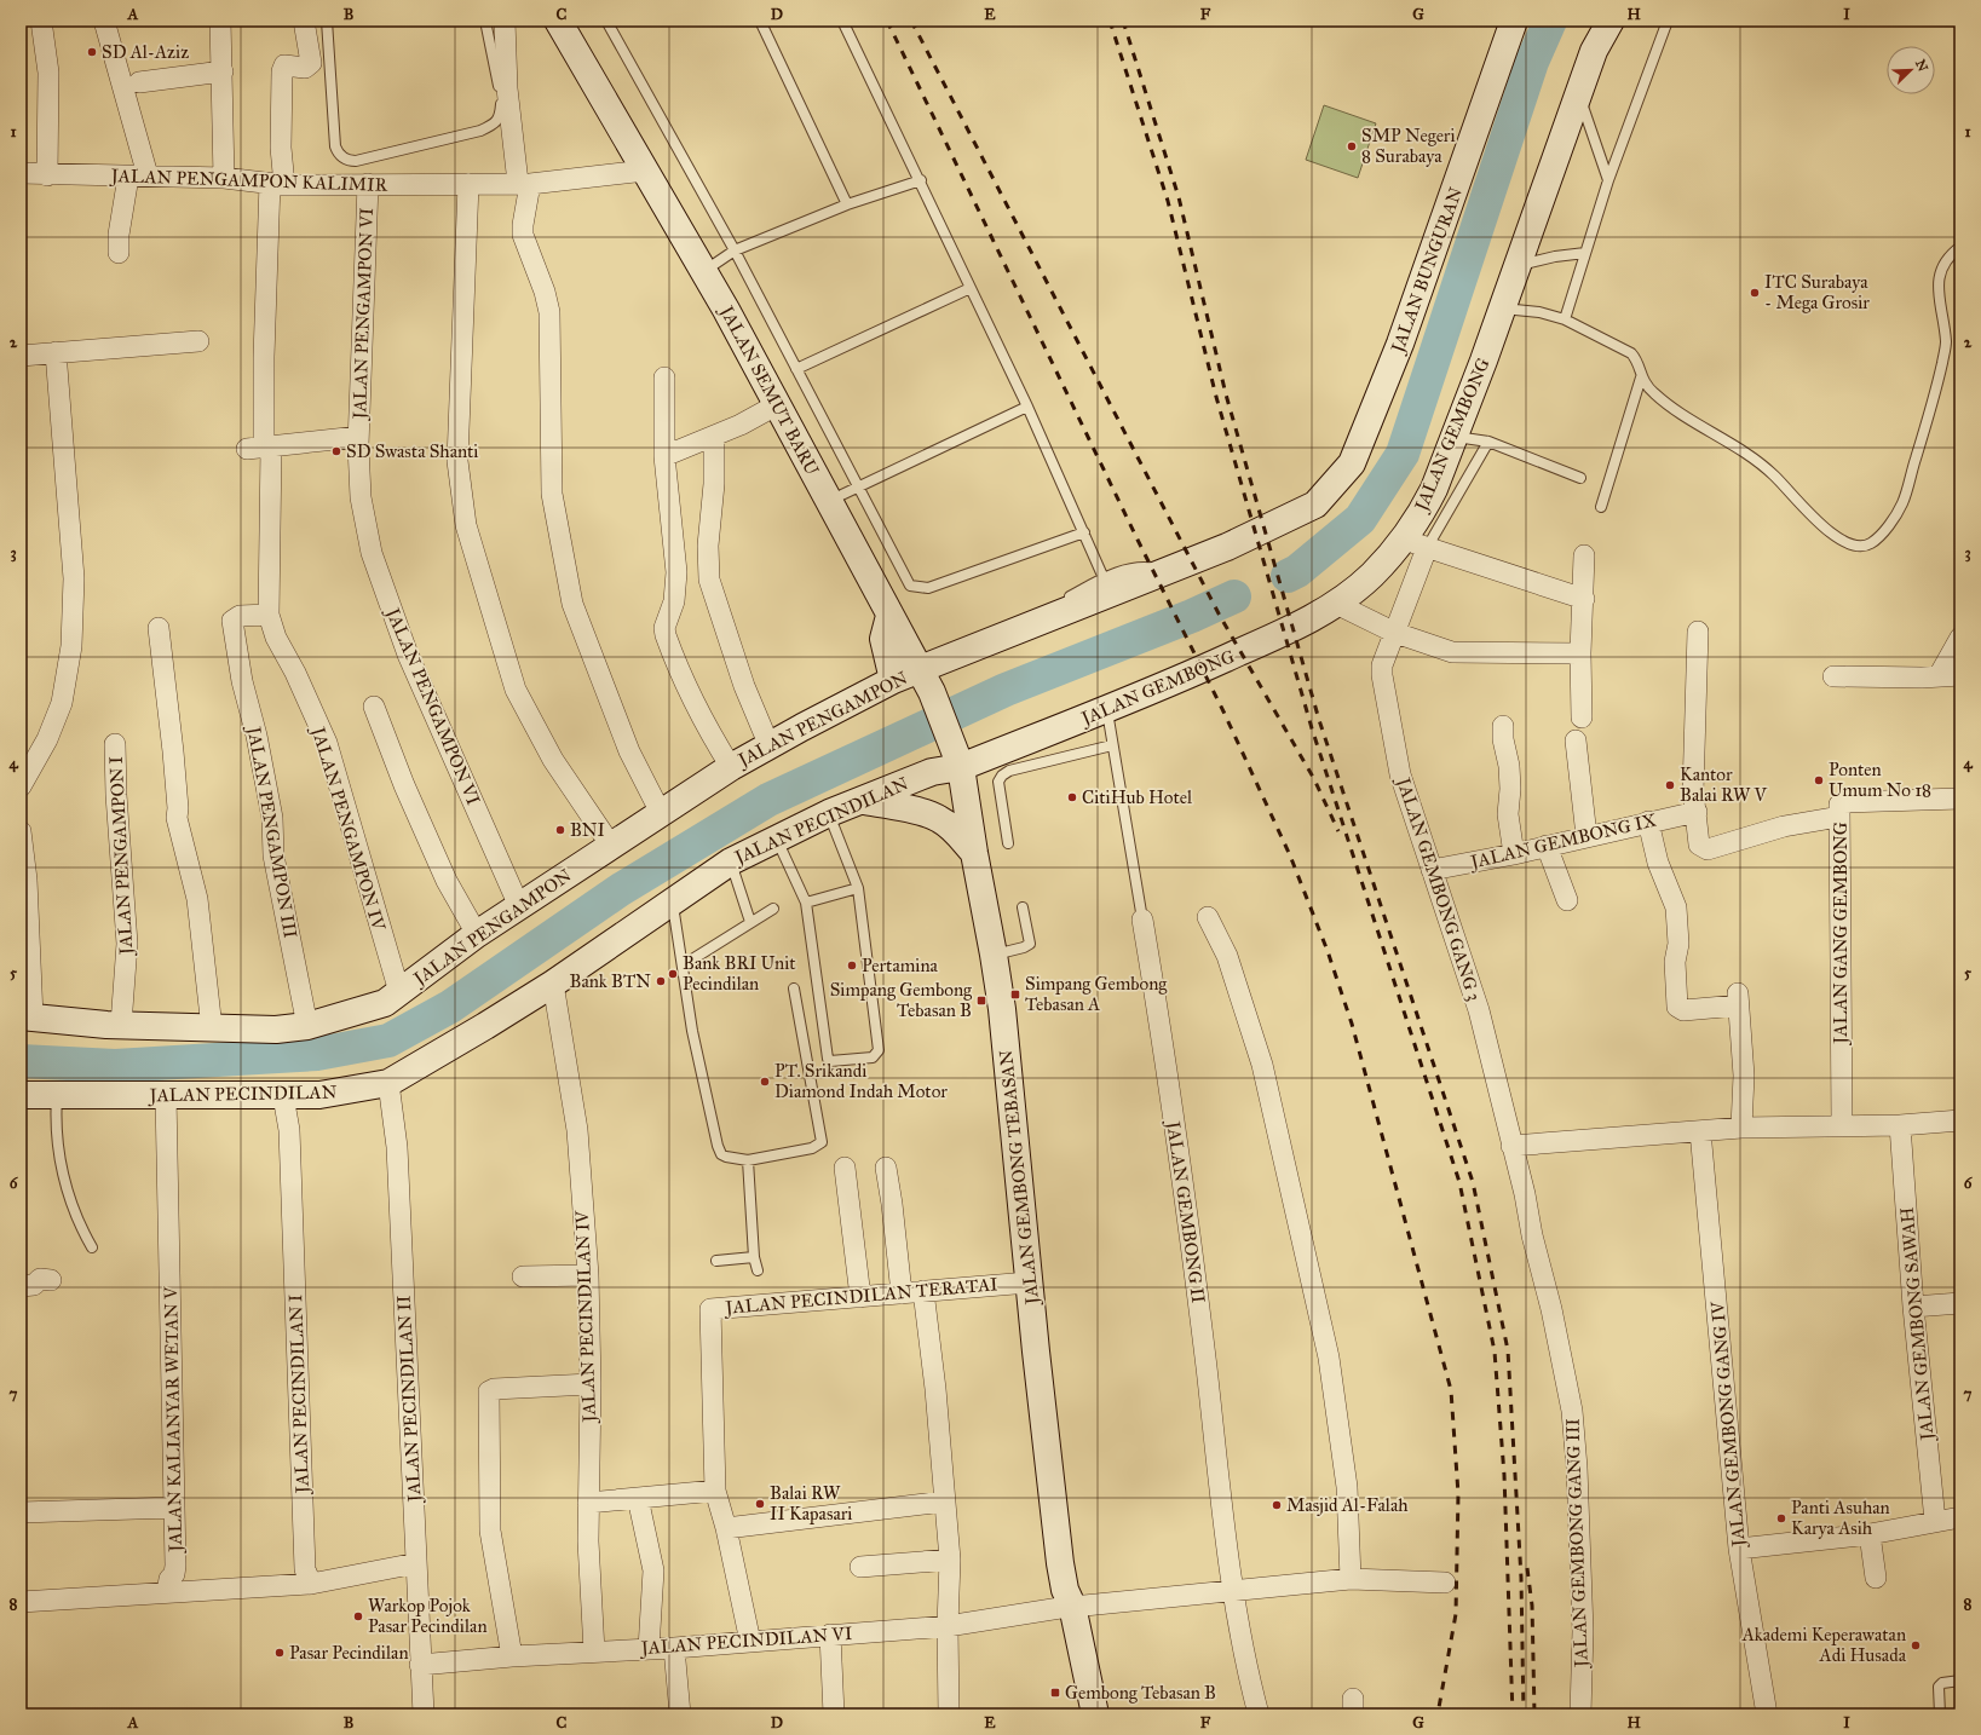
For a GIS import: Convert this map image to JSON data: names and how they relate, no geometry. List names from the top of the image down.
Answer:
{
  "streets": {
    "main road": [
      "JALAN BUNGURAN",
      "JALAN SEMUT BARU",
      "JALAN GEMBONG",
      "JALAN PENGAMPON",
      "JALAN PECINDILAN",
      "JALAN GEMBONG TEBASAN"
    ],
    "street": [
      "JALAN PENGAMPON KALIMIR",
      "JALAN PENGAMPON VI",
      "JALAN PENGAMPON IV",
      "JALAN PENGAMPON III",
      "JALAN GEMBONG IX",
      "JALAN PENGAMPON I",
      "JALAN GEMBONG GANG 3",
      "JALAN GANG GEMBONG",
      "JALAN GEMBONG II",
      "JALAN PECINDILAN TERATAI",
      "JALAN PECINDILAN IV",
      "JALAN GEMBONG SAWAH",
      "JALAN PECINDILAN I",
      "JALAN PECINDILAN II",
      "JALAN KALIANYAR WETAN V",
      "JALAN GEMBONG GANG IV",
      "JALAN GEMBONG GANG III",
      "JALAN PECINDILAN VI"
    ]
  },
  "crossings": [
    ["JALAN PENGAMPON KALIMIR", "JALAN PENGAMPON VI"],
    ["JALAN PENGAMPON KALIMIR", "JALAN PENGAMPON IV"],
    ["JALAN PENGAMPON VI", "JALAN PENGAMPON"],
    ["JALAN SEMUT BARU", "JALAN GEMBONG"],
    ["JALAN SEMUT BARU", "JALAN PENGAMPON"],
    ["JALAN SEMUT BARU", "JALAN PECINDILAN"],
    ["JALAN SEMUT BARU", "JALAN GEMBONG TEBASAN"],
    ["JALAN GEMBONG", "JALAN PECINDILAN"],
    ["JALAN GEMBONG", "JALAN GEMBONG GANG 3"],
    ["JALAN GEMBONG", "JALAN GEMBONG TEBASAN"],
    ["JALAN GEMBONG", "JALAN GEMBONG II"],
    ["JALAN PENGAMPON", "JALAN PENGAMPON IV"],
    ["JALAN PENGAMPON", "JALAN PENGAMPON III"],
    ["JALAN PENGAMPON", "JALAN PENGAMPON I"],
    ["JALAN PECINDILAN", "JALAN GEMBONG TEBASAN"],
    ["JALAN PECINDILAN", "JALAN PECINDILAN IV"],
    ["JALAN PECINDILAN", "JALAN PECINDILAN I"],
    ["JALAN PECINDILAN", "JALAN PECINDILAN II"],
    ["JALAN PECINDILAN", "JALAN KALIANYAR WETAN V"],
    ["JALAN PENGAMPON IV", "JALAN PENGAMPON III"],
    ["JALAN GEMBONG IX", "JALAN GEMBONG GANG 3"],
    ["JALAN GEMBONG GANG 3", "JALAN GEMBONG GANG III"],
    ["JALAN GEMBONG TEBASAN", "JALAN PECINDILAN TERATAI"],
    ["JALAN GEMBONG TEBASAN", "JALAN PECINDILAN VI"],
    ["JALAN GEMBONG II", "JALAN PECINDILAN VI"],
    ["JALAN PECINDILAN TERATAI", "JALAN PECINDILAN VI"],
    ["JALAN PECINDILAN IV", "JALAN PECINDILAN VI"],
    ["JALAN PECINDILAN II", "JALAN PECINDILAN VI"]
  ],
  "places": {
    "other": [
      "SD Al-Aziz",
      "SMP Negeri 8 Surabaya",
      "ITC Surabaya - Mega Grosir",
      "SD Swasta Shanti",
      "Ponten Umum No 18",
      "Kantor Balai RW V",
      "CitiHub Hotel",
      "BNI",
      "Pertamina",
      "Bank BRI Unit Pecindilan",
      "Bank BTN",
      "PT. Srikandi Diamond Indah Motor",
      "Balai RW II Kapasari",
      "Masjid Al-Falah",
      "Panti Asuhan Karya Asih",
      "Warkop Pojok Pasar Pecindilan",
      "Akademi Keperawatan Adi Husada",
      "Pasar Pecindilan"
    ],
    "transit": ["Simpang Gembong Tebasan A", "Simpang Gembong Tebasan B", "Gembong Tebasan B"]
  },
  "north": "top right",
  "grid": {
    "columns": [
      "A",
      "B",
      "C",
      "D",
      "E",
      "F",
      "G",
      "H",
      "I"
    ],
    "rows": [
      "1",
      "2",
      "3",
      "4",
      "5",
      "6",
      "7",
      "8"
    ]
  }
}
